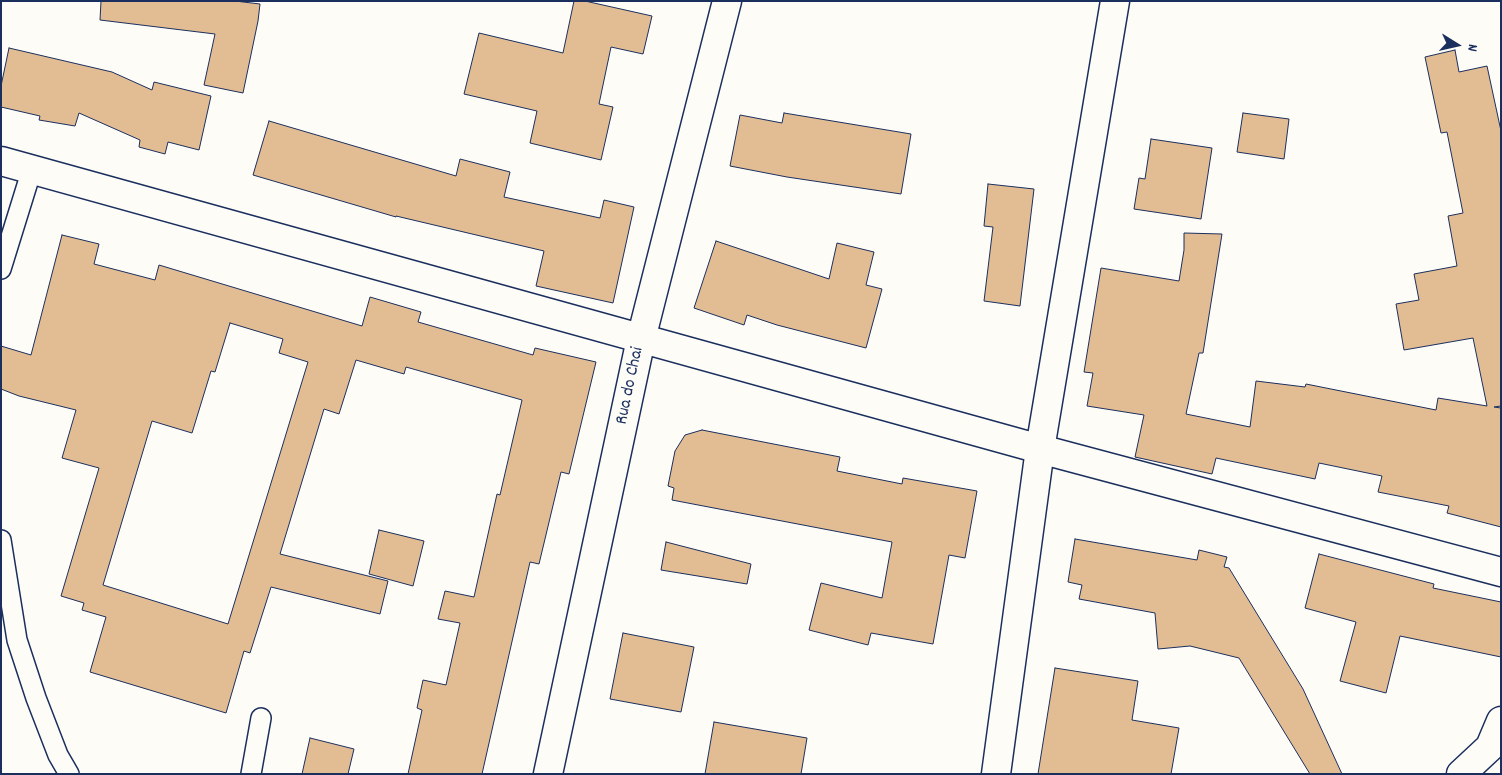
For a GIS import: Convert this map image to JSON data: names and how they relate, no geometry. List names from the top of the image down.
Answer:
{
  "streets": {
    "street": ["Rua do Chai"]
  },
  "north": "right"
}
